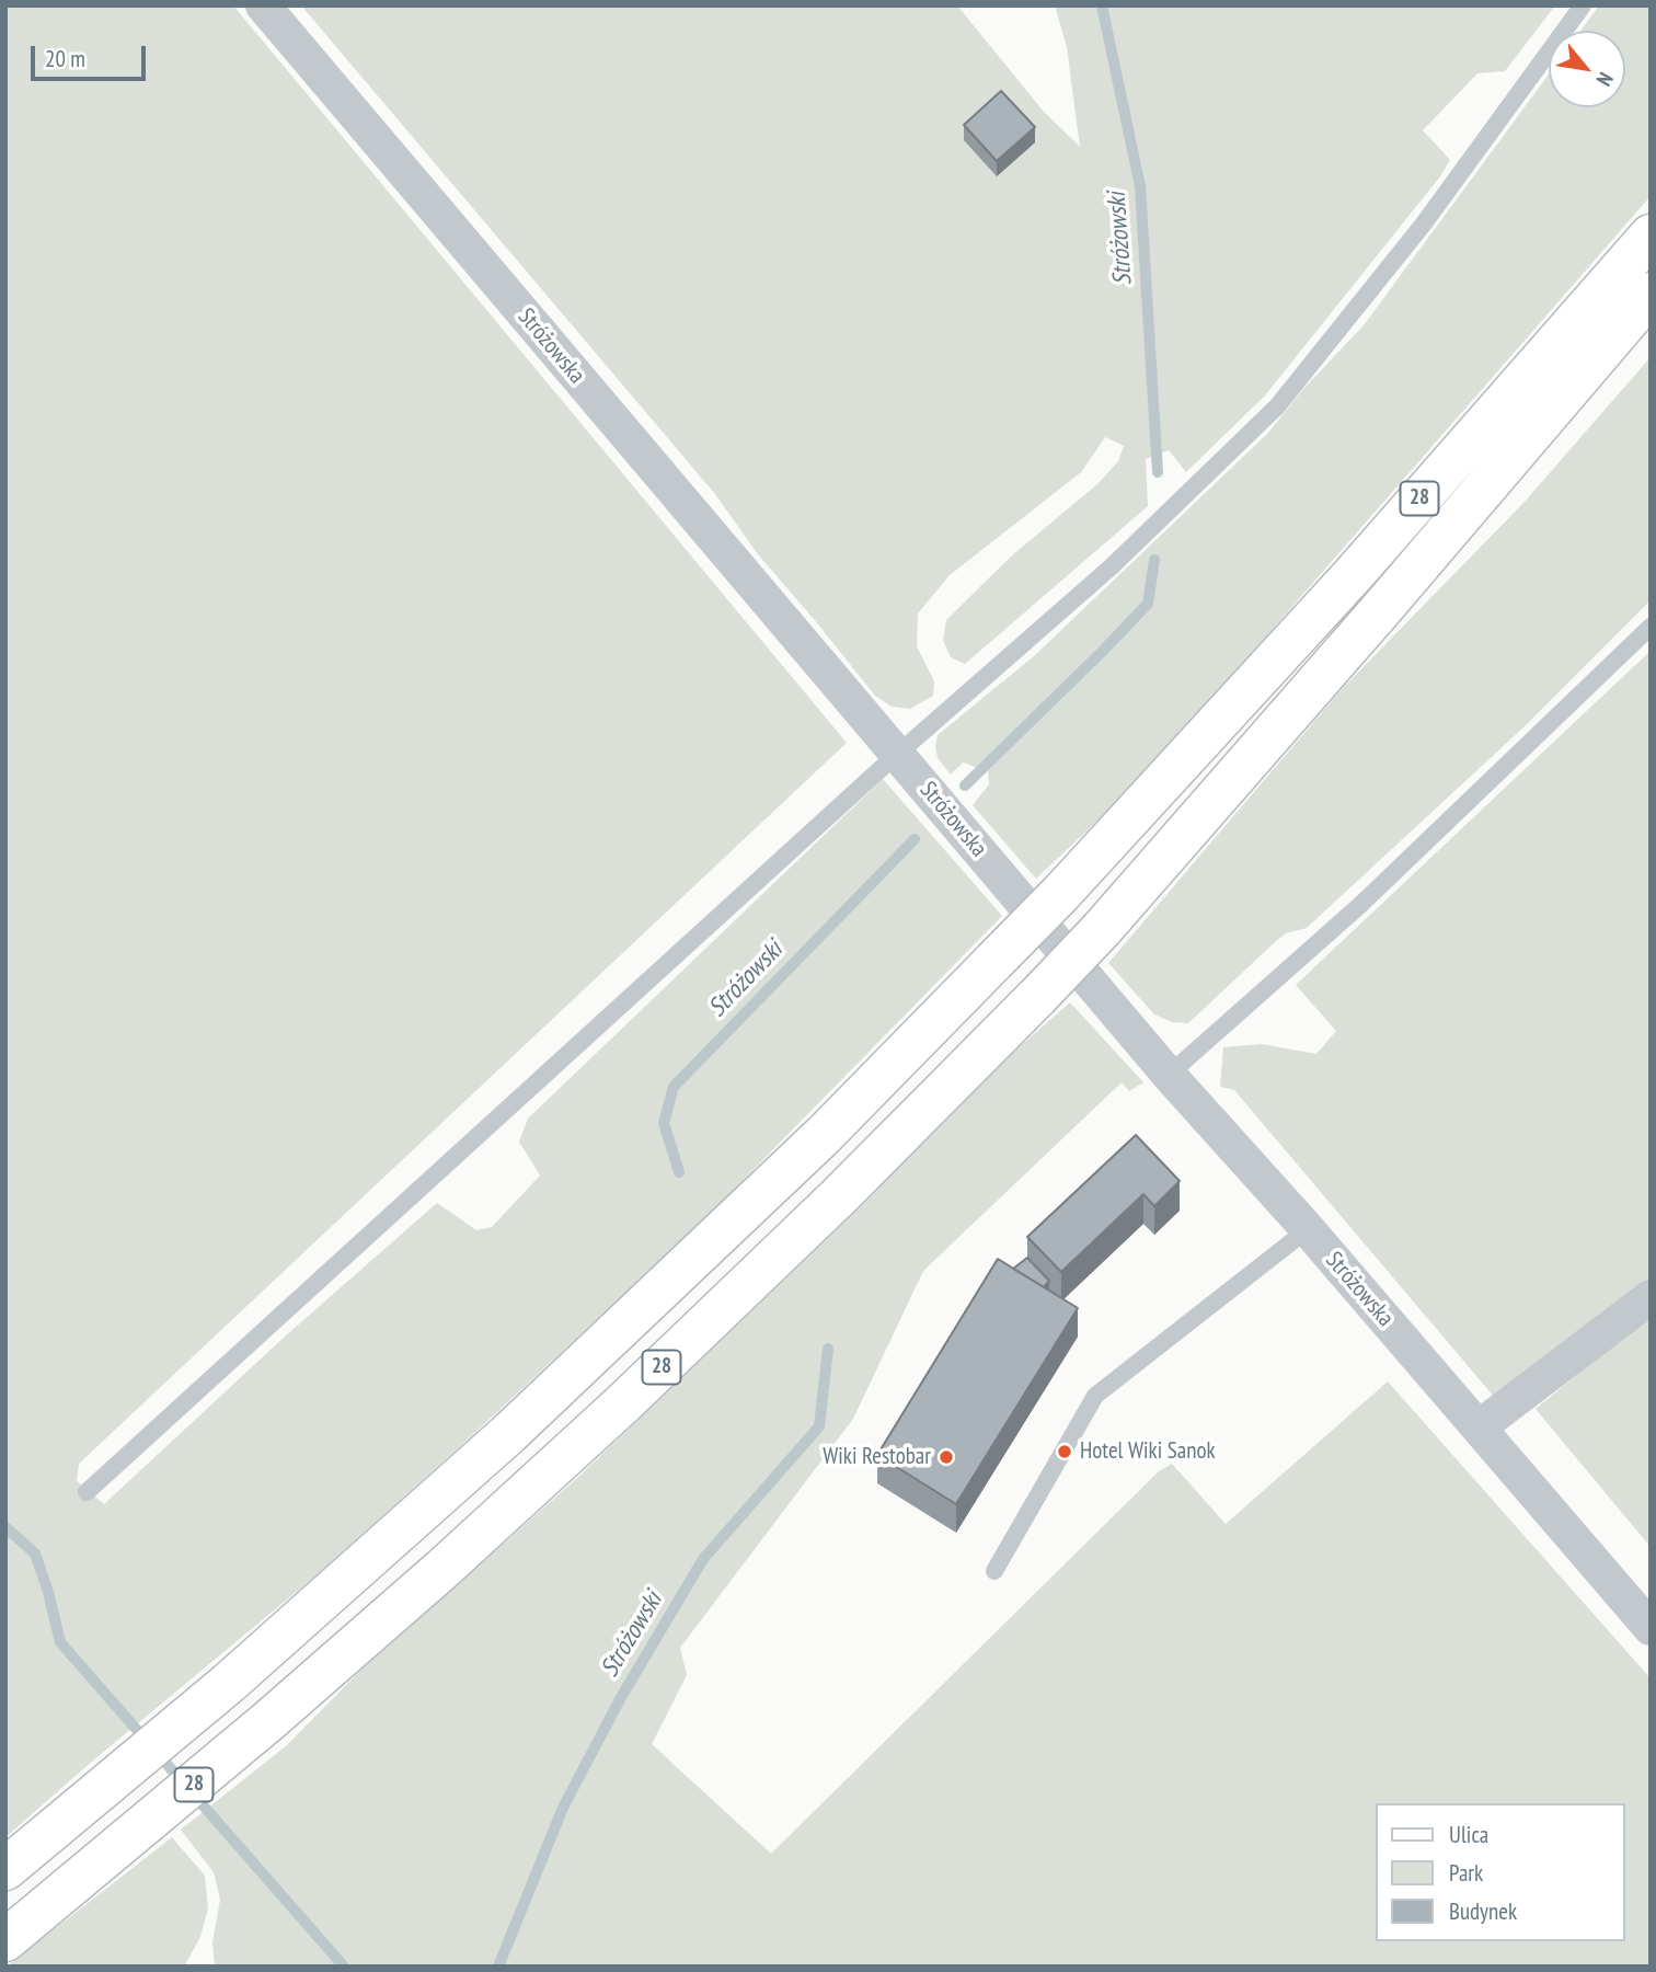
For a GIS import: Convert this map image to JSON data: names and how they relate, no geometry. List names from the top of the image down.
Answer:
{
  "streets": {
    "main road": ["28"],
    "street": ["Stróżowska"]
  },
  "water": ["Stróżowski"],
  "places": ["Hotel Wiki Sanok", "Wiki Restobar"],
  "legend": ["Ulica", "Park", "Budynek"],
  "scale_bar": "20 m",
  "north": "bottom right"
}
